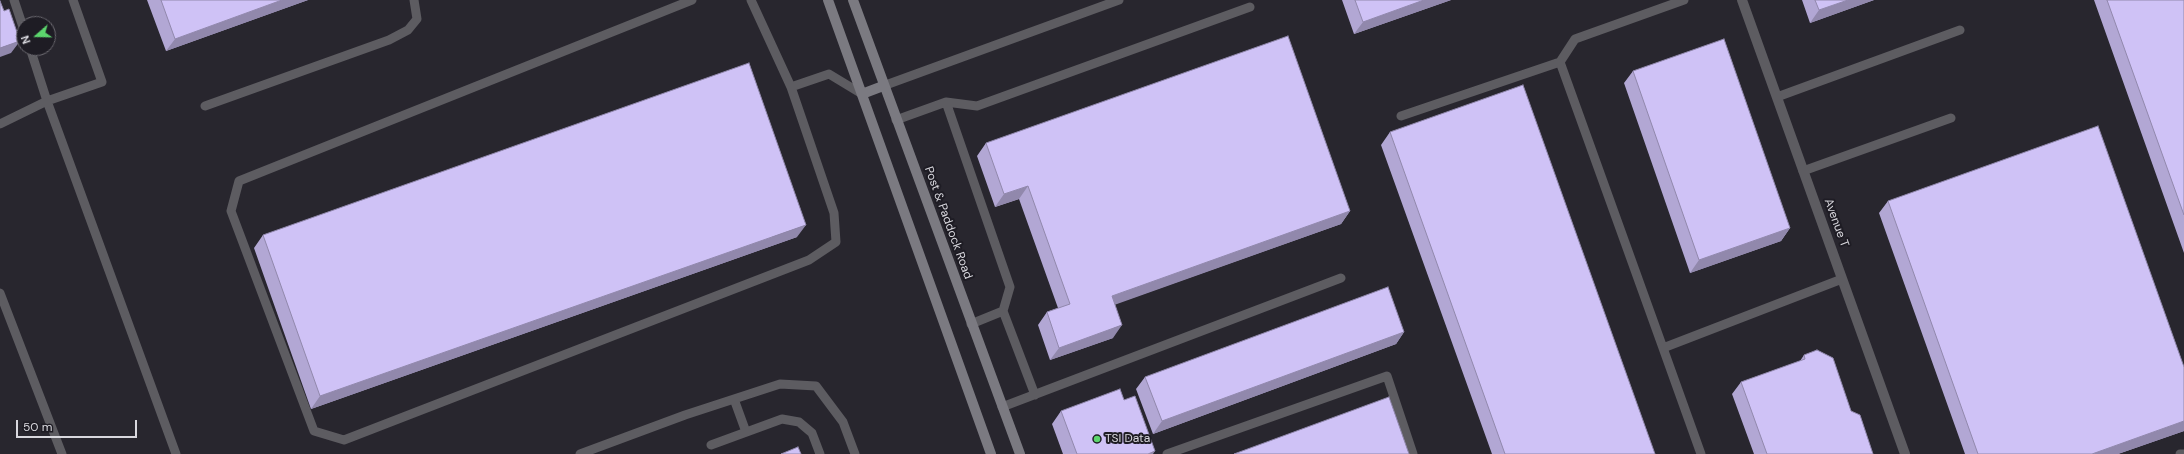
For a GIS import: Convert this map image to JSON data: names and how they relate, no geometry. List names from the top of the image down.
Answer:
{
  "streets": {
    "street": ["Post & Paddock Road", "Avenue T"]
  },
  "places": ["TSI Data"],
  "scale_bar": "50 m",
  "north": "left"
}
